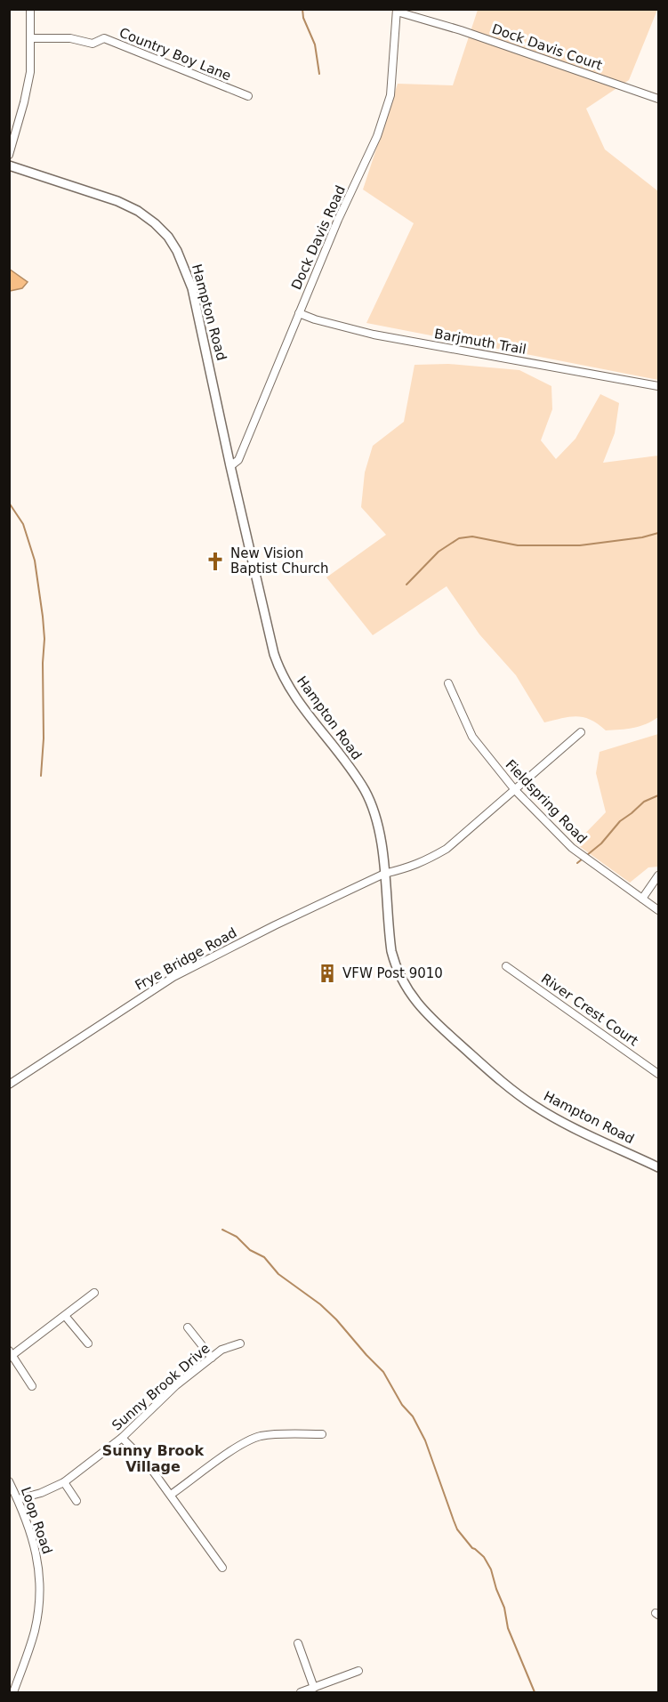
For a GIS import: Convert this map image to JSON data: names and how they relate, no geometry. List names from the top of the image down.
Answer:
{
  "streets": {
    "main road": ["Hampton Road"],
    "street": [
      "Dock Davis Court",
      "Country Boy Lane",
      "Dock Davis Road",
      "Barjmuth Trail",
      "Fieldspring Road",
      "Frye Bridge Road",
      "River Crest Court",
      "Sunny Brook Drive",
      "Loop Road"
    ]
  },
  "crossings": [
    ["Dock Davis Court", "Dock Davis Road"],
    ["Dock Davis Road", "Hampton Road"],
    ["Dock Davis Road", "Barjmuth Trail"],
    ["Hampton Road", "Frye Bridge Road"],
    ["Fieldspring Road", "Frye Bridge Road"],
    ["Sunny Brook Drive", "Loop Road"]
  ],
  "districts": ["Sunny Brook Village"],
  "places": {
    "church": ["New Vision Baptist Church"],
    "building": ["VFW Post 9010"]
  }
}
